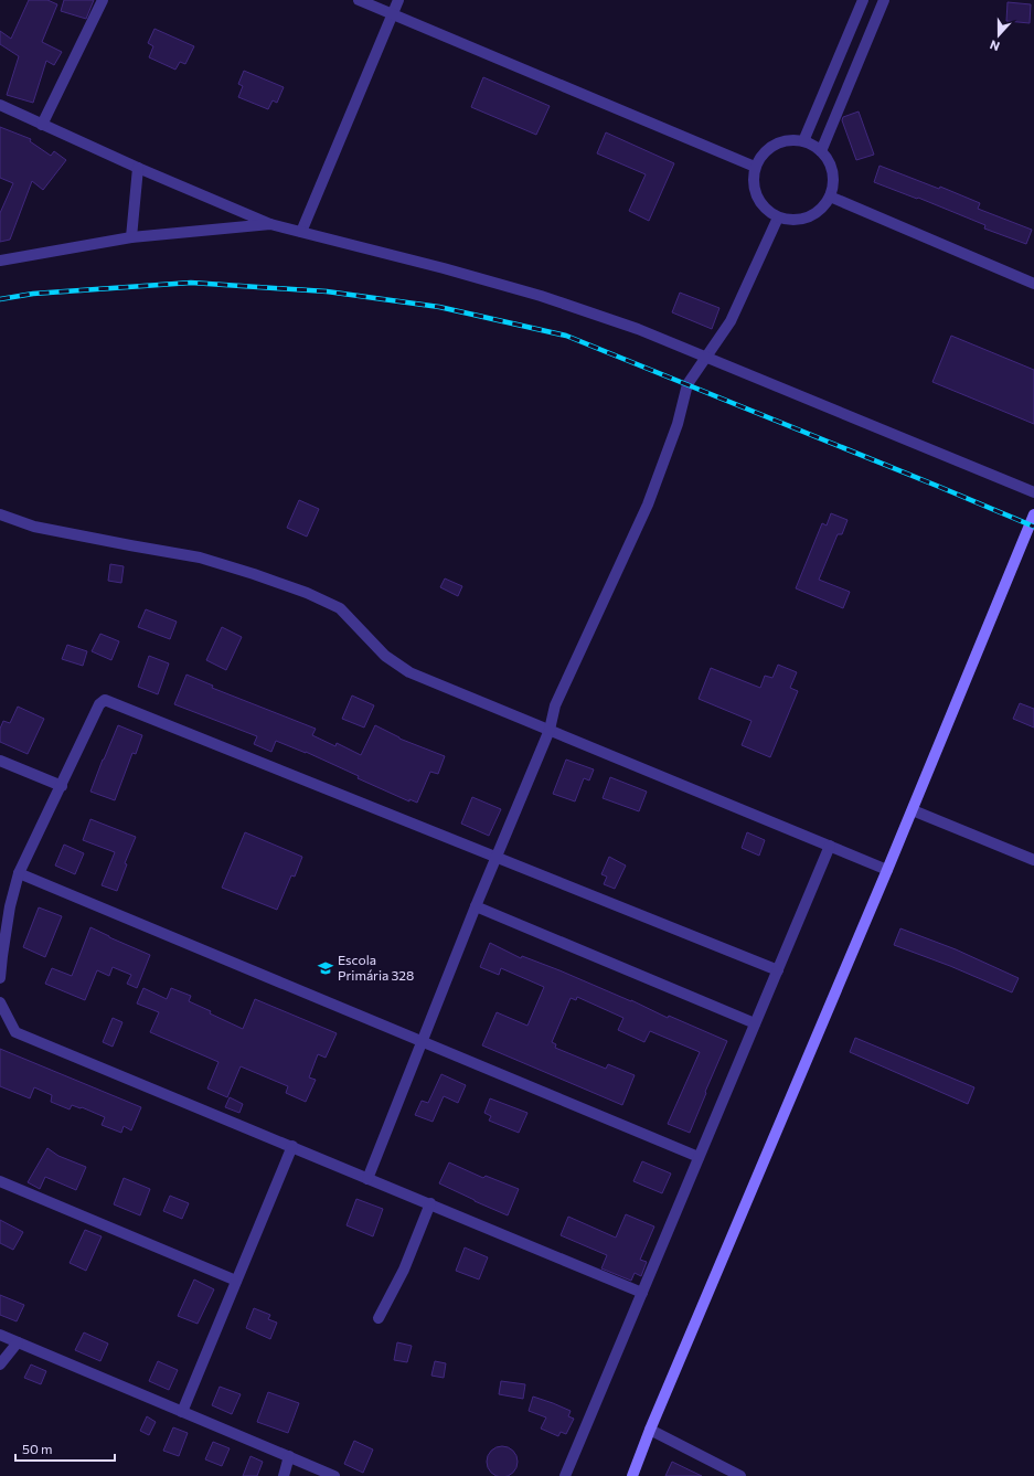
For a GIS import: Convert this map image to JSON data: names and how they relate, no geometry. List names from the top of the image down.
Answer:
{
  "places": {
    "school or university": ["Escola Primária 328"]
  },
  "scale_bar": "50 m",
  "north": "bottom"
}
